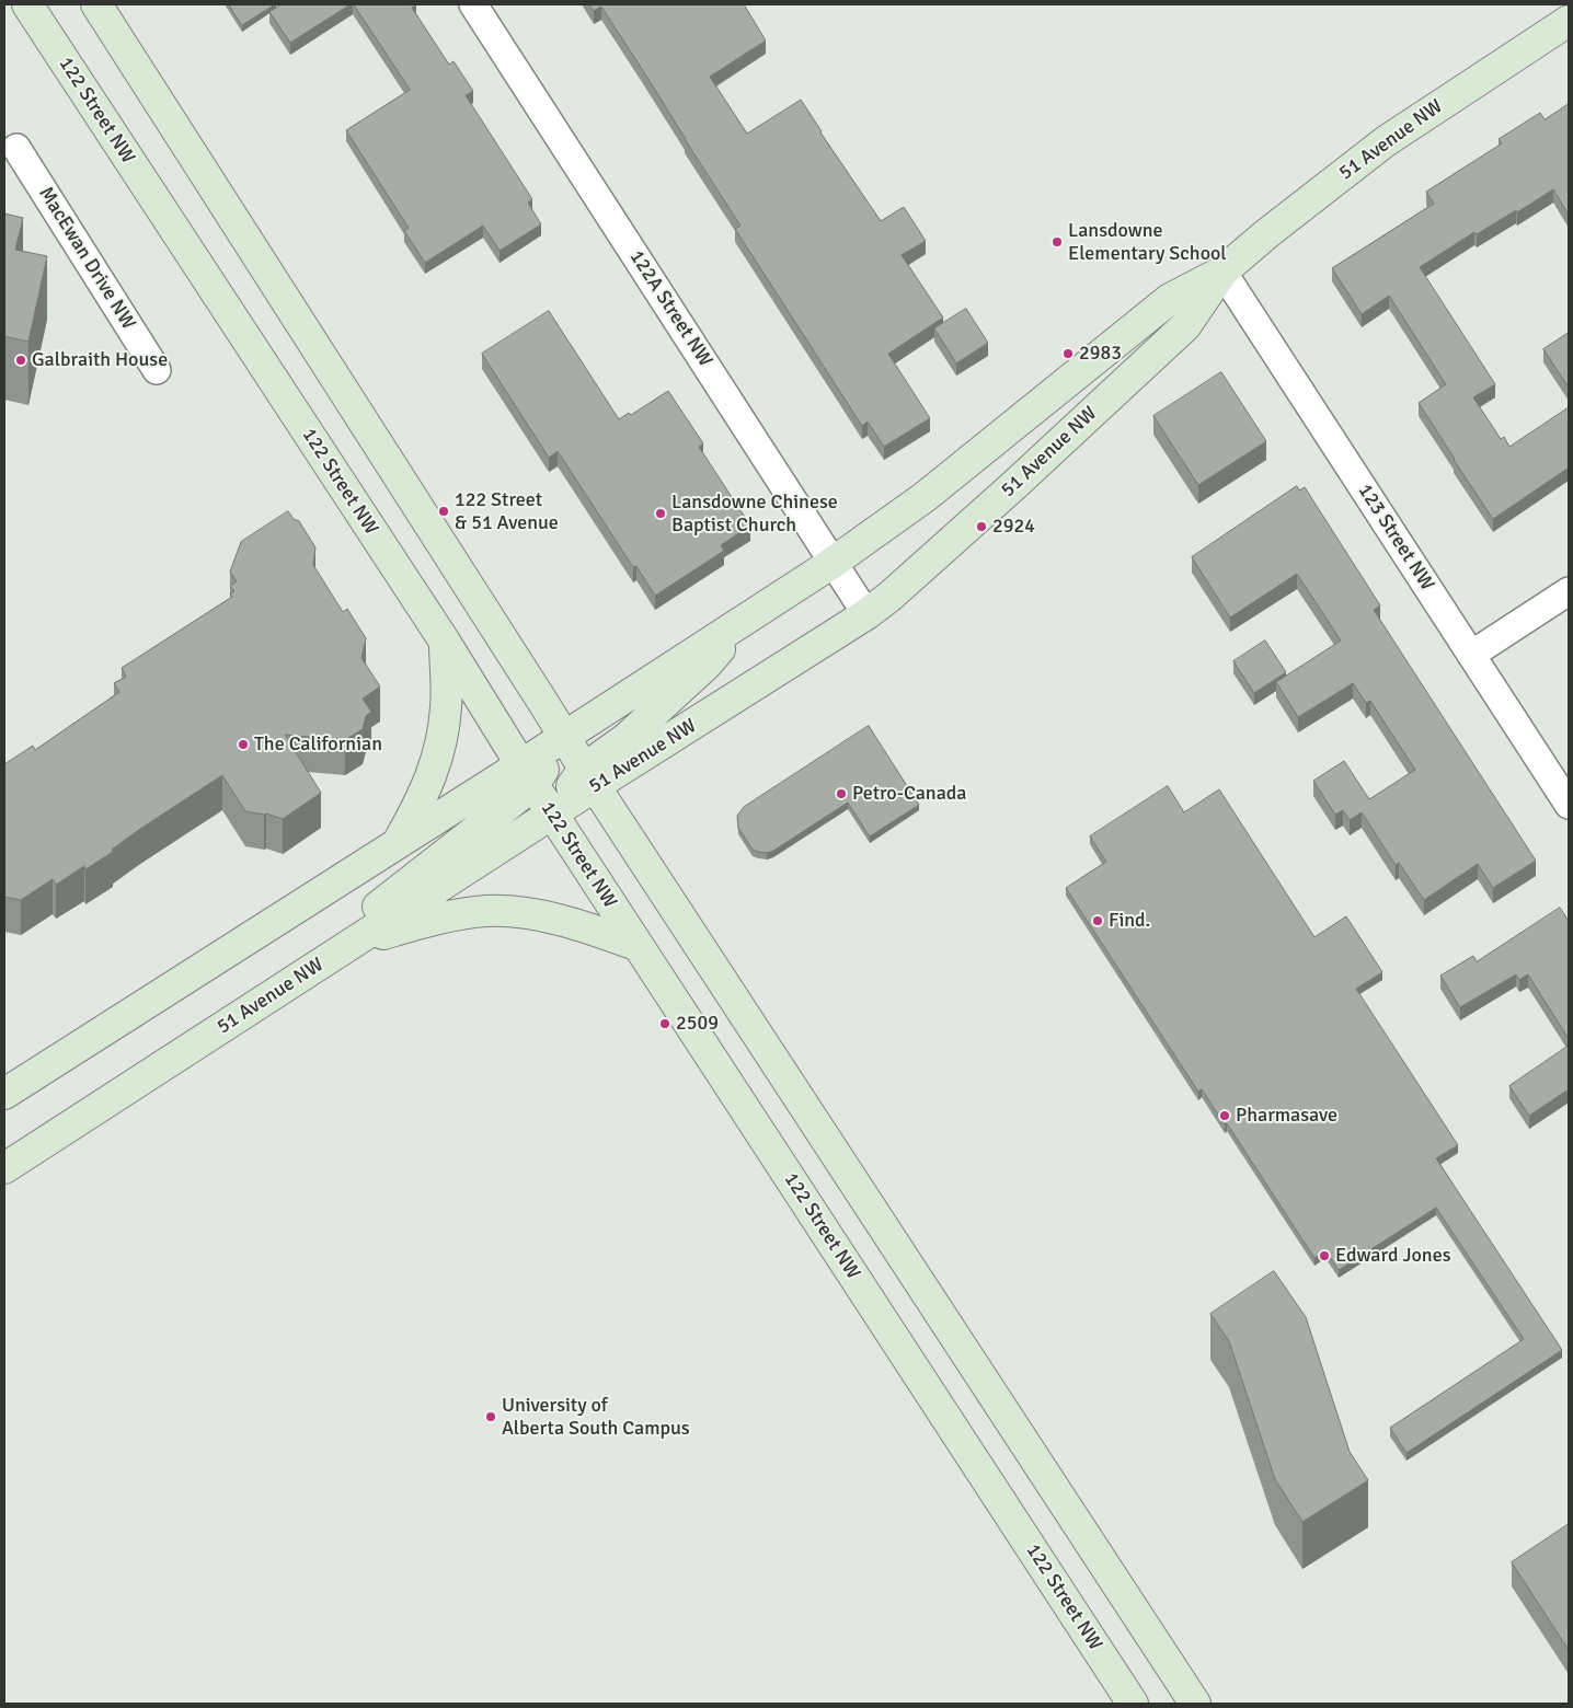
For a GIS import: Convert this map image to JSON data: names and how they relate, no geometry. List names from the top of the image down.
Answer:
{
  "streets": {
    "main road": ["122 Street NW", "51 Avenue NW"],
    "street": ["MacEwan Drive NW", "122A Street NW", "123 Street NW"]
  },
  "crossings": [
    ["122 Street NW", "51 Avenue NW"],
    ["51 Avenue NW", "122A Street NW"],
    ["51 Avenue NW", "123 Street NW"]
  ],
  "places": [
    "Lansdowne Elementary School",
    "2983",
    "Galbraith House",
    "122 Street & 51 Avenue",
    "Lansdowne Chinese Baptist Church",
    "2924",
    "The Californian",
    "Petro-Canada",
    "Find.",
    "2509",
    "Pharmasave",
    "Edward Jones",
    "University of Alberta South Campus"
  ]
}
